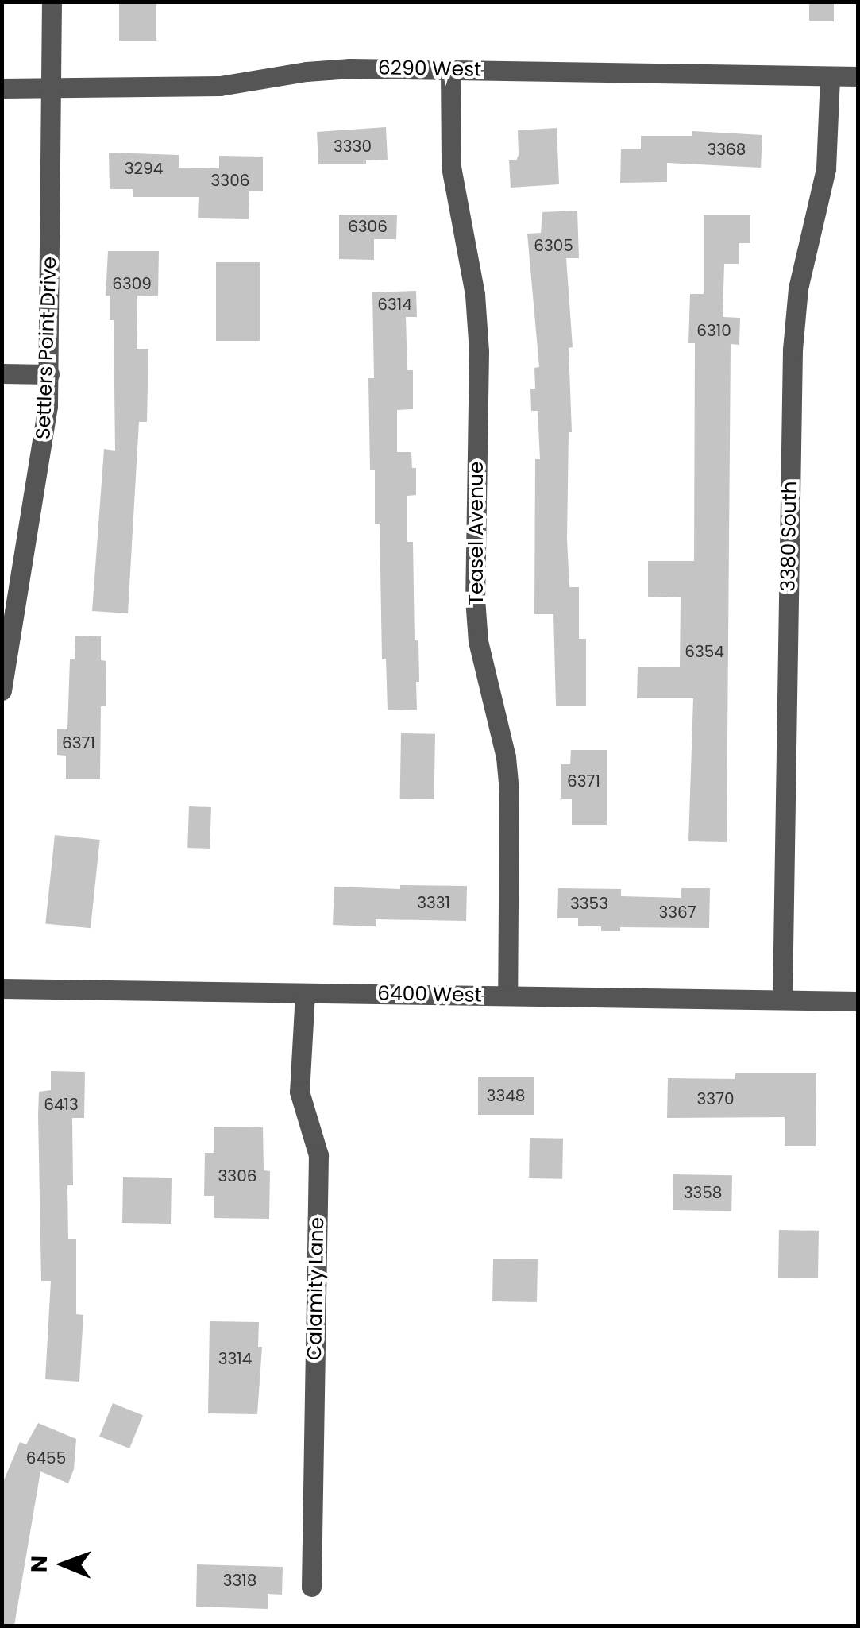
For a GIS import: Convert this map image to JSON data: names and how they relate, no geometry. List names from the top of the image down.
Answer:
{
  "streets": {
    "street": [
      "6290 West",
      "Settlers Point Drive",
      "Teasel Avenue",
      "3380 South",
      "6400 West",
      "Calamity Lane"
    ]
  },
  "crossings": [
    ["6290 West", "Settlers Point Drive"],
    ["6290 West", "Teasel Avenue"],
    ["6290 West", "3380 South"],
    ["Teasel Avenue", "6400 West"],
    ["3380 South", "6400 West"],
    ["6400 West", "Calamity Lane"]
  ],
  "house_numbers": [
    "3330",
    "3368",
    "3294",
    "3306",
    "6306",
    "6305",
    "6309",
    "6314",
    "6310",
    "6354",
    "6371",
    "6371",
    "3331",
    "3353",
    "3367",
    "3348",
    "3370",
    "6413",
    "3306",
    "3358",
    "3314",
    "6455",
    "3318"
  ],
  "north": "left"
}
